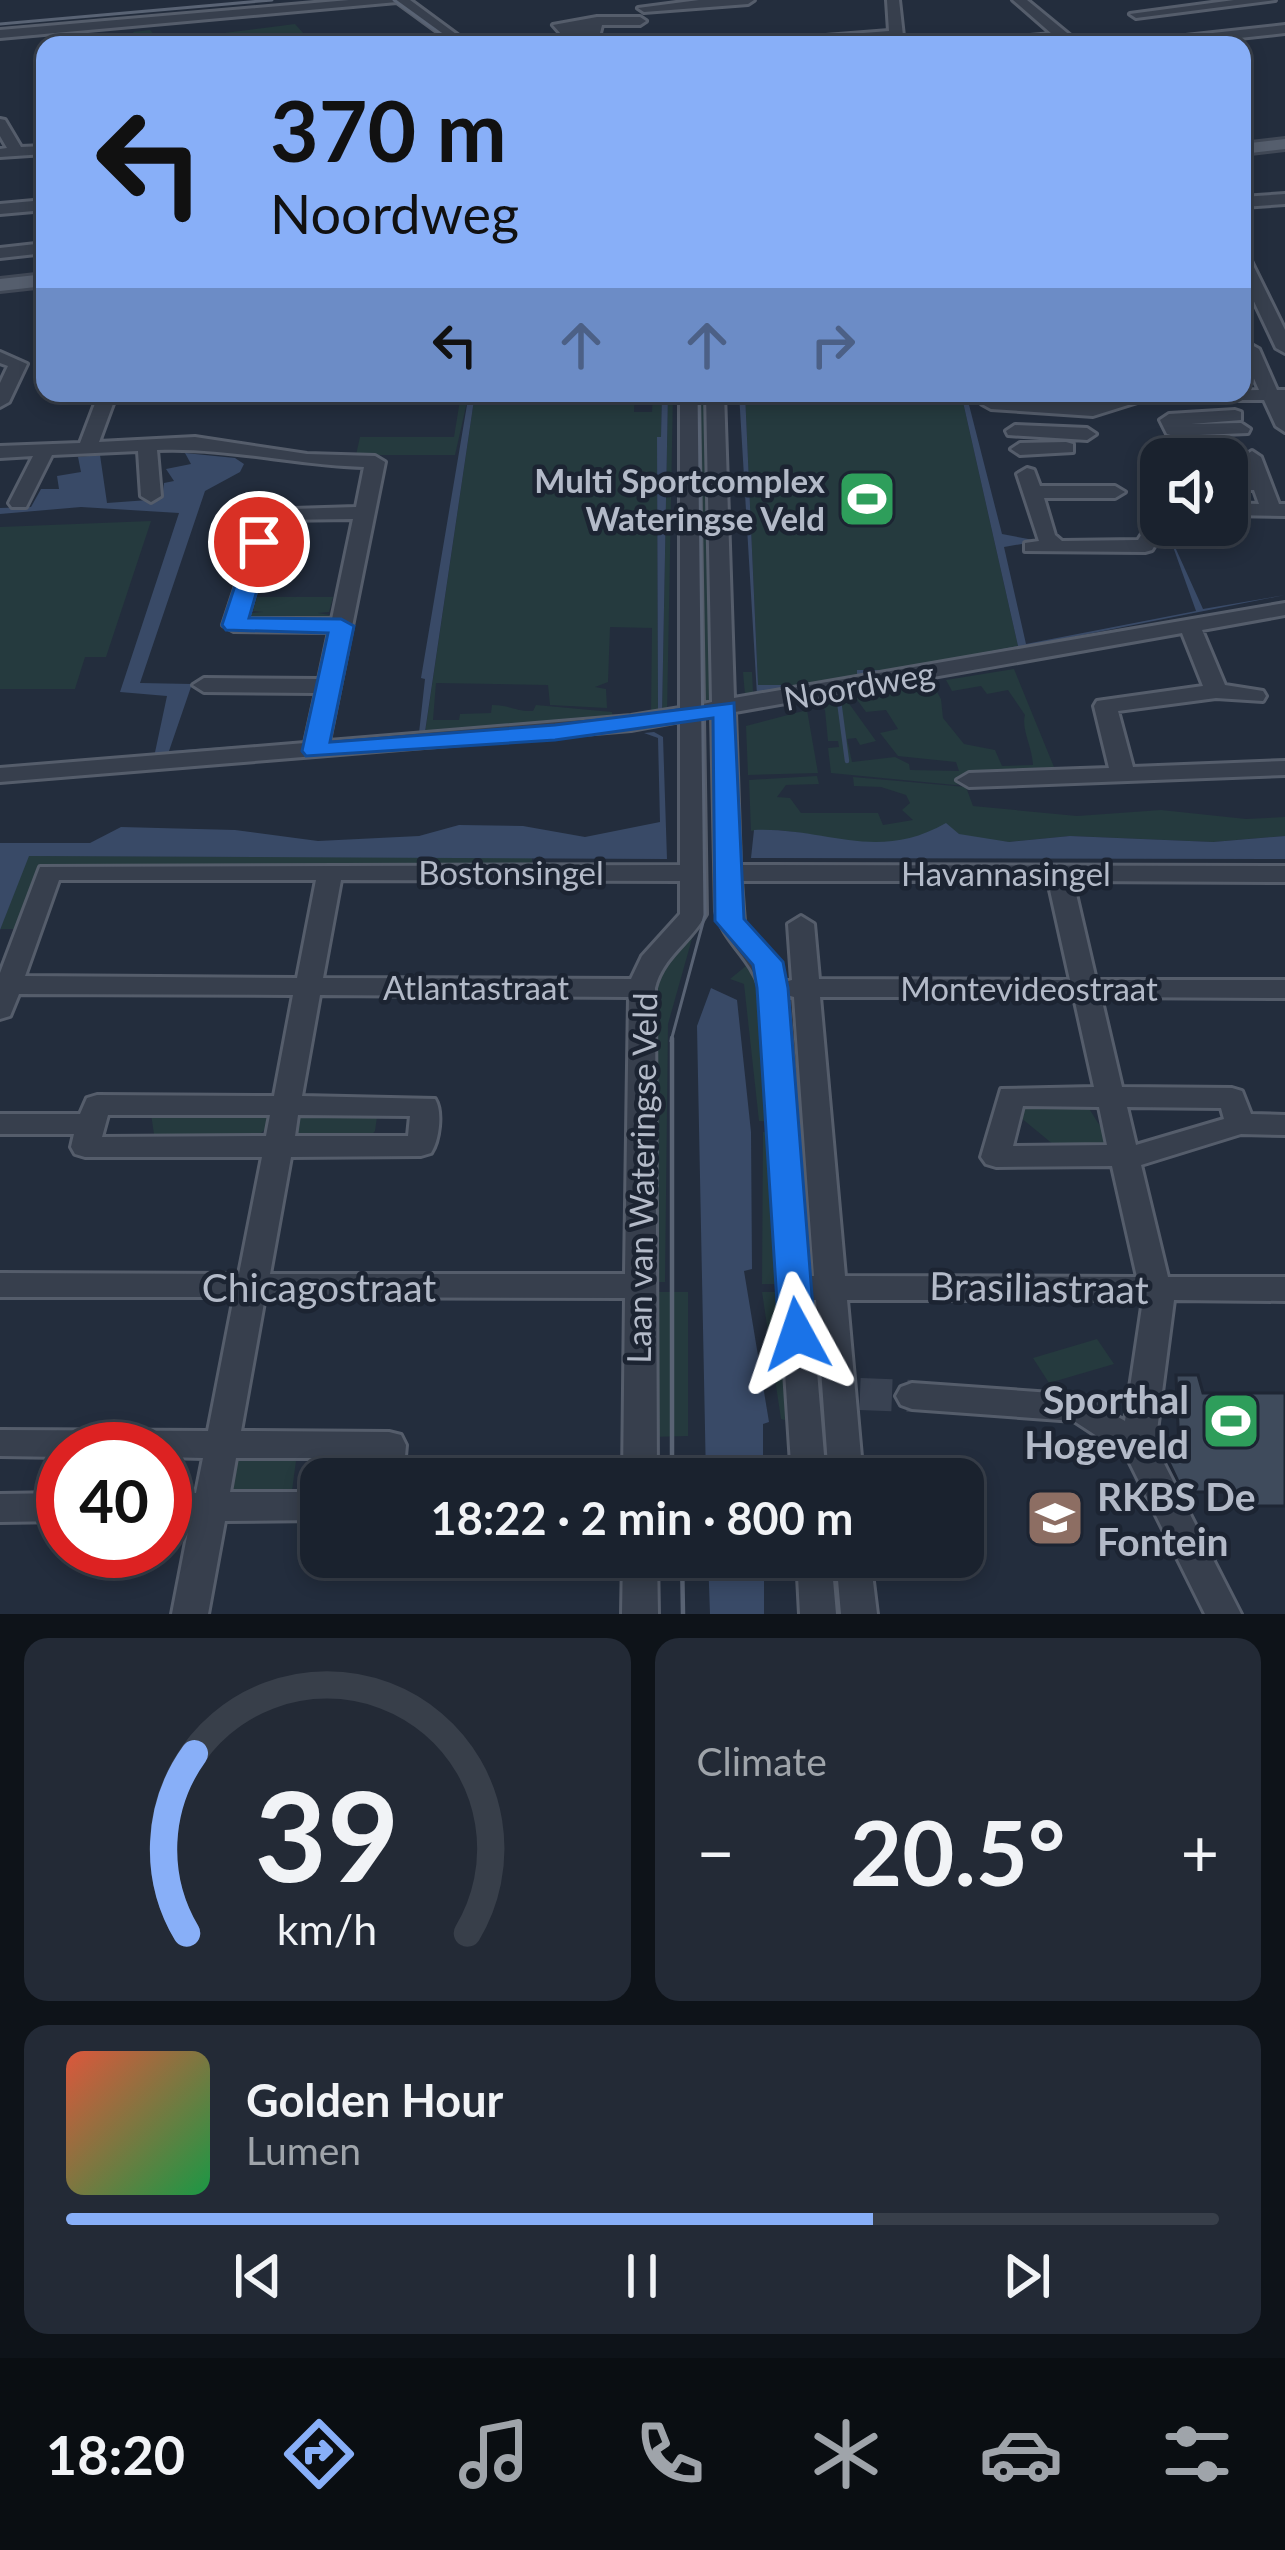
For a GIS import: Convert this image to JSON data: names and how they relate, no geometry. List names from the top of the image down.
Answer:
{
  "streets": {
    "street": [
      "Noordweg",
      "Bostonsingel",
      "Havannasingel",
      "Atlantastraat",
      "Montevideostraat",
      "Laan van Wateringse Veld",
      "Chicagostraat",
      "Brasiliastraat"
    ]
  },
  "crossings": [
    ["Noordweg", "Laan van Wateringse Veld"],
    ["Bostonsingel", "Atlantastraat"],
    ["Bostonsingel", "Laan van Wateringse Veld"],
    ["Atlantastraat", "Laan van Wateringse Veld"],
    ["Laan van Wateringse Veld", "Chicagostraat"]
  ],
  "places": {
    "sports": ["Multi Sportcomplex Wateringse Veld", "Sporthal Hogeveld"],
    "school or university": ["RKBS De Fontein"]
  },
  "page": {
    "turn": ["370 m", "Noordweg"],
    "limit": "40",
    "trip": "18:22 · 2 min · 800 m",
    "tile": "Climate",
    "heat": ["−", "20.5°", "+"],
    "song": ["Golden Hour", "Lumen"],
    "tabs": "18:20",
    "gauge": ["39", "km/h"]
  }
}
